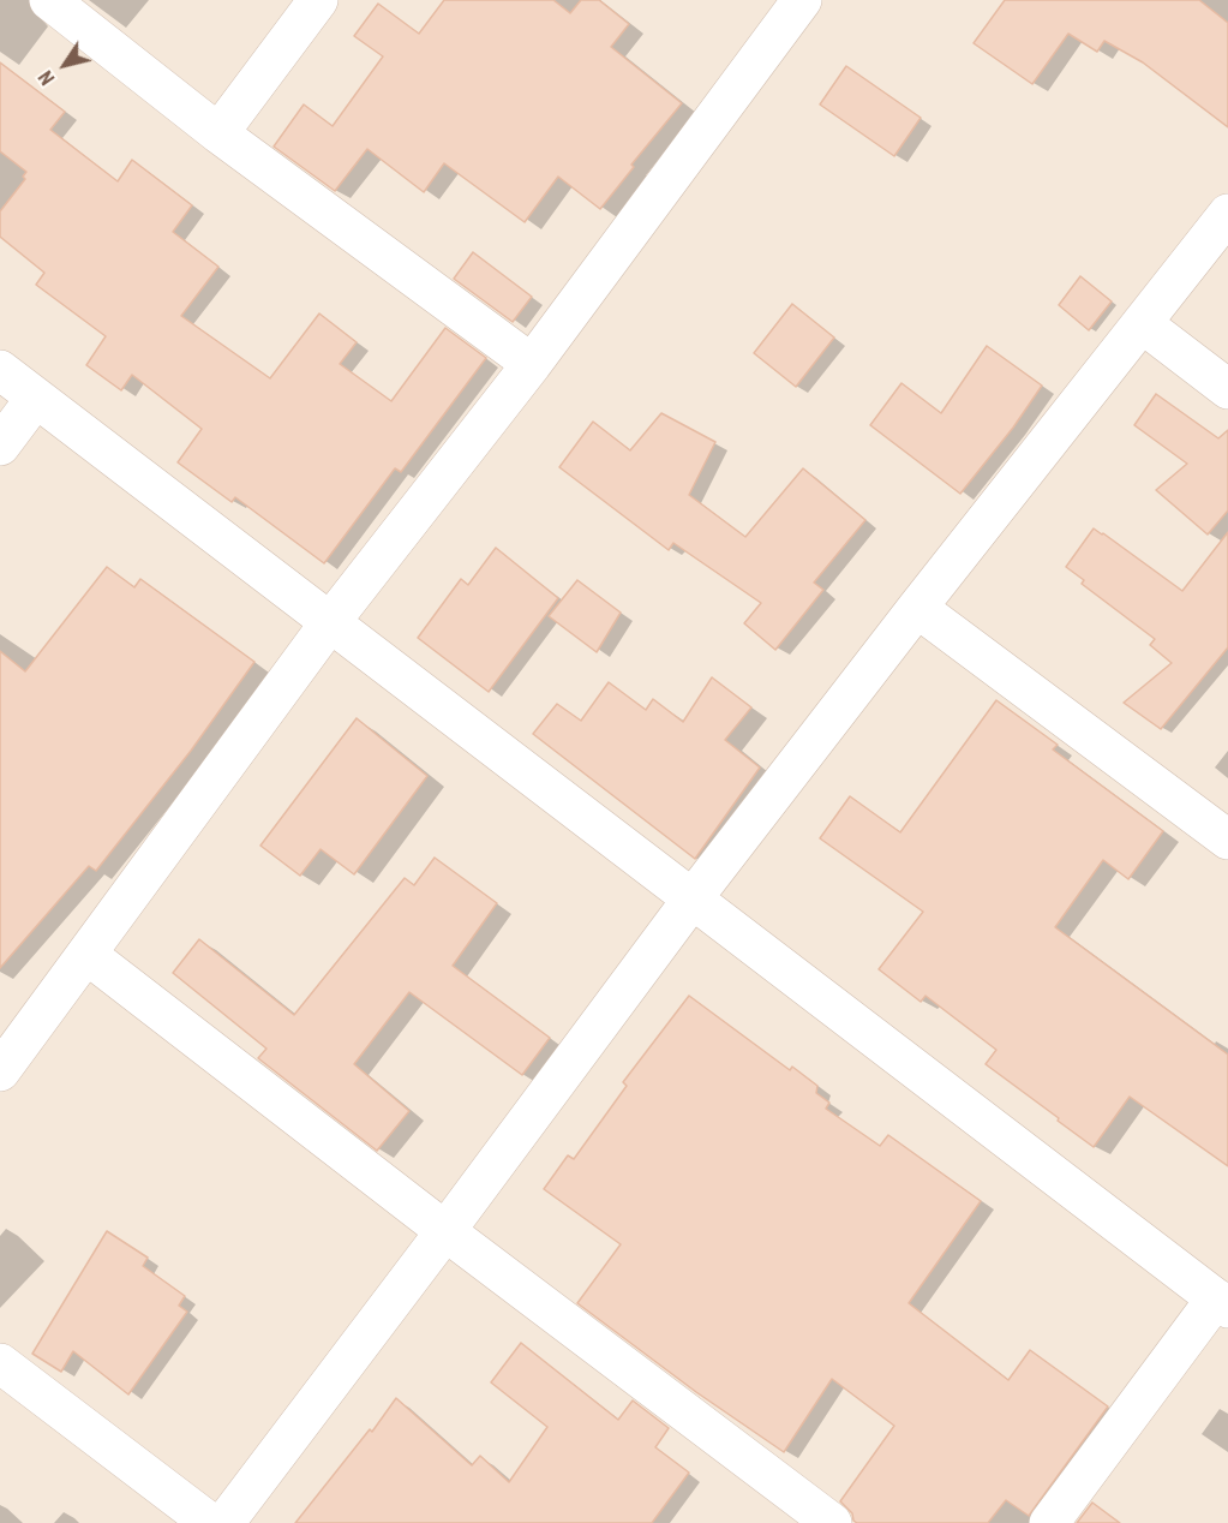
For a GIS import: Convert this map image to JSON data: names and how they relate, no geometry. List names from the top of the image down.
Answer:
{
  "north": "bottom left"
}
